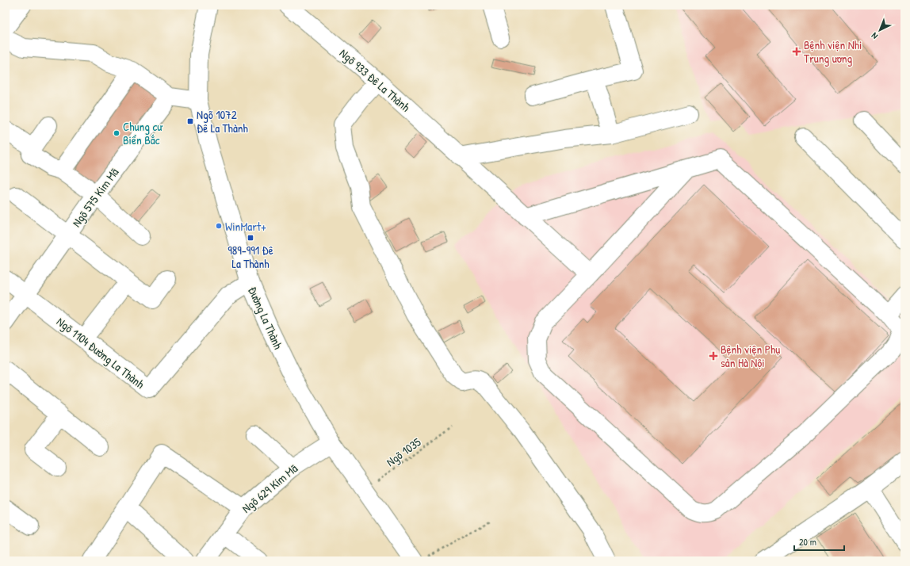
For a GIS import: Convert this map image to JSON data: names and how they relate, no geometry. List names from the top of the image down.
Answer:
{
  "streets": {
    "main road": [
      "Ngõ 933 Đê La Thành",
      "Ngõ 575 Kim Mã",
      "Đường La Thành",
      "Ngõ 1104 Đường La Thành",
      "Ngõ 629 Kim Mã"
    ],
    "path": ["Ngõ 1035"]
  },
  "crossings": [
    ["Ngõ 575 Kim Mã", "Ngõ 1104 Đường La Thành"],
    ["Đường La Thành", "Ngõ 1104 Đường La Thành"],
    ["Đường La Thành", "Ngõ 1035"],
    ["Đường La Thành", "Ngõ 629 Kim Mã"]
  ],
  "places": {
    "health": ["Bệnh viện Nhi Trung ương", "Bệnh viện Phụ sản Hà Nội"],
    "transit": ["Ngõ 1072 Đê La Thành", "989-991 Đê La Thành"],
    "other": ["Chung cư Biển Bắc", "WinMart+"]
  },
  "scale_bar": "20 m",
  "north": "bottom left"
}
